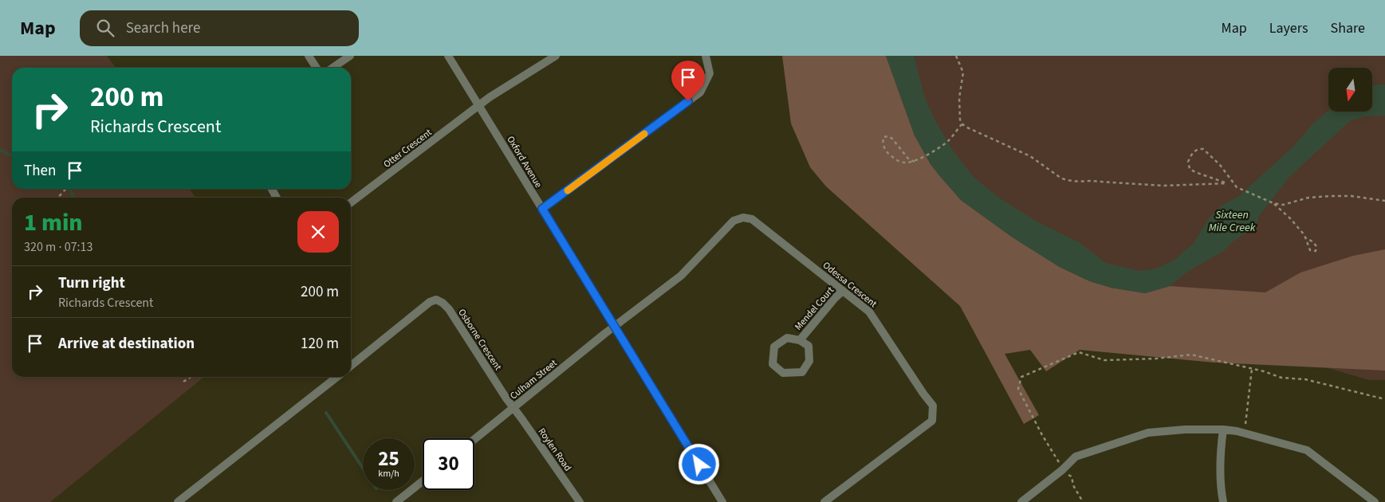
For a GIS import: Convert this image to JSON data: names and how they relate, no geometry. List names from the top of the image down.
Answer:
{
  "streets": {
    "street": [
      "Otter Crescent",
      "Oxford Avenue",
      "Odessa Crescent",
      "Mendel Court",
      "Osborne Crescent",
      "Culham Street",
      "Roylen Road"
    ]
  },
  "crossings": [
    ["Otter Crescent", "Oxford Avenue"],
    ["Oxford Avenue", "Odessa Crescent"],
    ["Oxford Avenue", "Culham Street"],
    ["Odessa Crescent", "Mendel Court"],
    ["Odessa Crescent", "Culham Street"],
    ["Osborne Crescent", "Culham Street"],
    ["Osborne Crescent", "Roylen Road"],
    ["Culham Street", "Roylen Road"]
  ],
  "water": ["Sixteen Mile Creek"],
  "north": "bottom",
  "page": {
    "header": "Map",
    "search": "Search here",
    "nav": ["Map", "Layers", "Share"],
    "turn": ["200 m", "Richards Crescent"],
    "then": "Then",
    "heading": ["1 min", "320 m · 07:13"],
    "list": [
      {
        "name": "Turn right",
        "note": "Richards Crescent",
        "value": "200 m"
      },
      {
        "name": "Arrive at destination",
        "value": "120 m"
      }
    ],
    "speed": "25 km/h",
    "limit": "30"
  }
}
